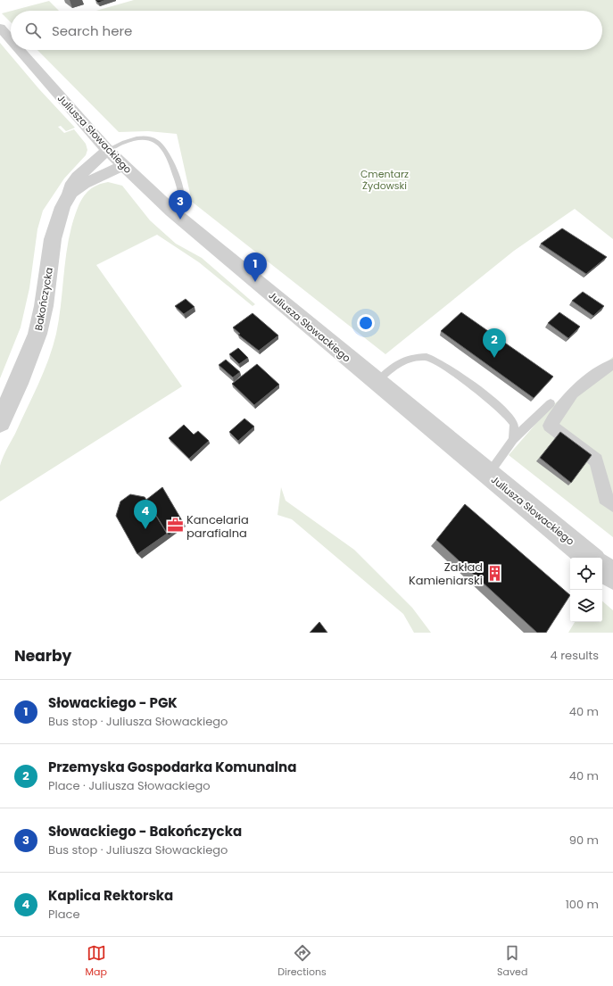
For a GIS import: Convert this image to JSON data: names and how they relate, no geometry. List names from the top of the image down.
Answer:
{
  "streets": {
    "street": ["Juliusza Słowackiego", "Bakończycka"]
  },
  "crossings": [
    ["Juliusza Słowackiego", "Bakończycka"]
  ],
  "parks": ["Cmentarz Żydowski"],
  "places": {
    "office": ["Kancelaria parafialna"],
    "building": ["Zakład Kamieniarski"]
  },
  "page": {
    "search": "Search here",
    "pins": [
      "3",
      "1",
      "2",
      "4"
    ],
    "heading": ["Nearby", "4 results"],
    "list": [
      {
        "mark": "1",
        "name": "Słowackiego - PGK",
        "note": "Bus stop · Juliusza Słowackiego",
        "value": "40 m"
      },
      {
        "mark": "2",
        "name": "Przemyska Gospodarka Komunalna",
        "note": "Place · Juliusza Słowackiego",
        "value": "40 m"
      },
      {
        "mark": "3",
        "name": "Słowackiego - Bakończycka",
        "note": "Bus stop · Juliusza Słowackiego",
        "value": "90 m"
      },
      {
        "mark": "4",
        "name": "Kaplica Rektorska",
        "note": "Place",
        "value": "100 m"
      }
    ],
    "nav": ["Map", "Directions", "Saved"]
  }
}
